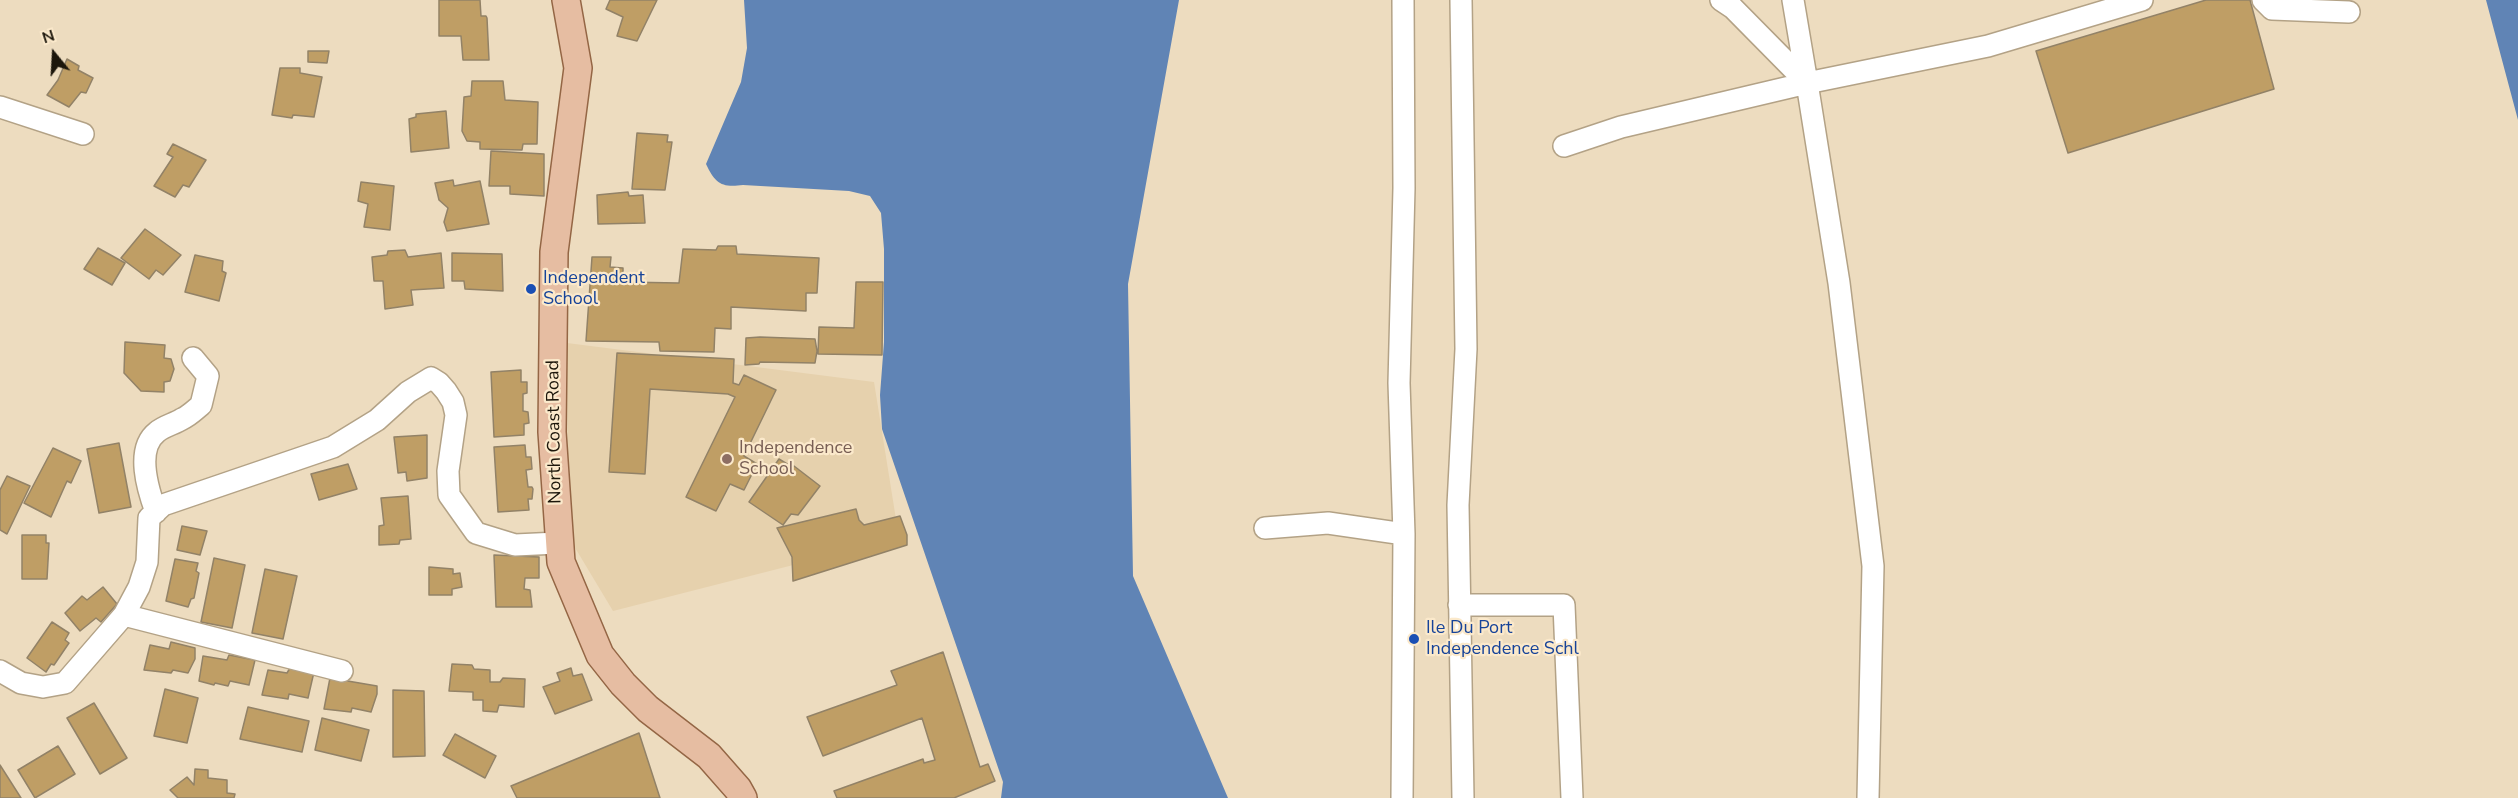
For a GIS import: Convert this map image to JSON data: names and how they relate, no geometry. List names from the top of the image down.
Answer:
{
  "streets": {
    "main road": ["North Coast Road"]
  },
  "places": ["Independent School", "Independence School", "Ile Du Port Independence Schl"],
  "north": "top"
}
